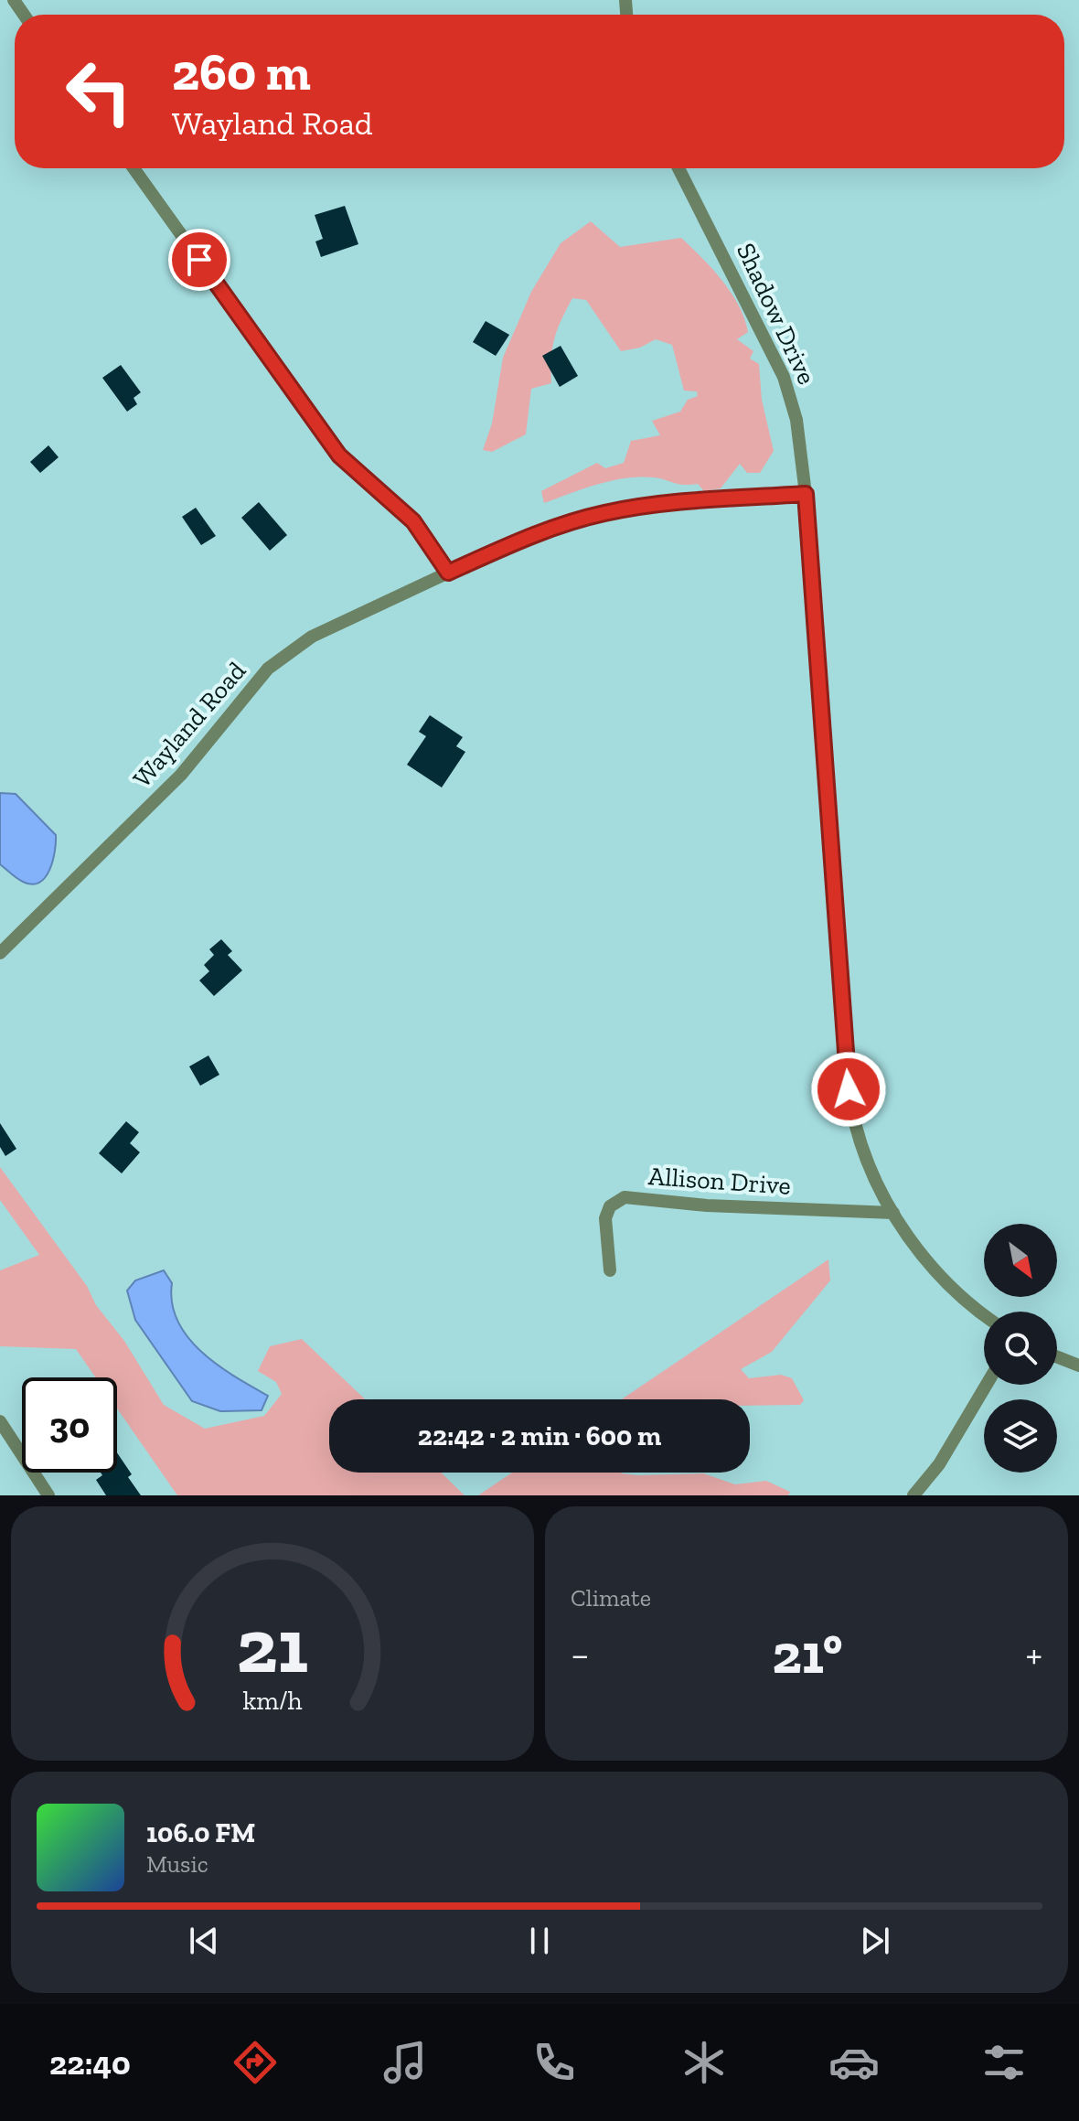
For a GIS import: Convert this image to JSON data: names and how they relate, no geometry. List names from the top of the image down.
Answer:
{
  "streets": {
    "street": ["Shadow Drive", "Wayland Road", "Allison Drive"]
  },
  "crossings": [
    ["Shadow Drive", "Wayland Road"],
    ["Shadow Drive", "Allison Drive"]
  ],
  "north": "bottom right",
  "page": {
    "turn": ["260 m", "Wayland Road"],
    "limit": "30",
    "trip": "22:42 · 2 min · 600 m",
    "tile": "Climate",
    "heat": ["−", "21°", "+"],
    "song": ["106.0 FM", "Music"],
    "tabs": "22:40",
    "gauge": ["21", "km/h"]
  }
}
